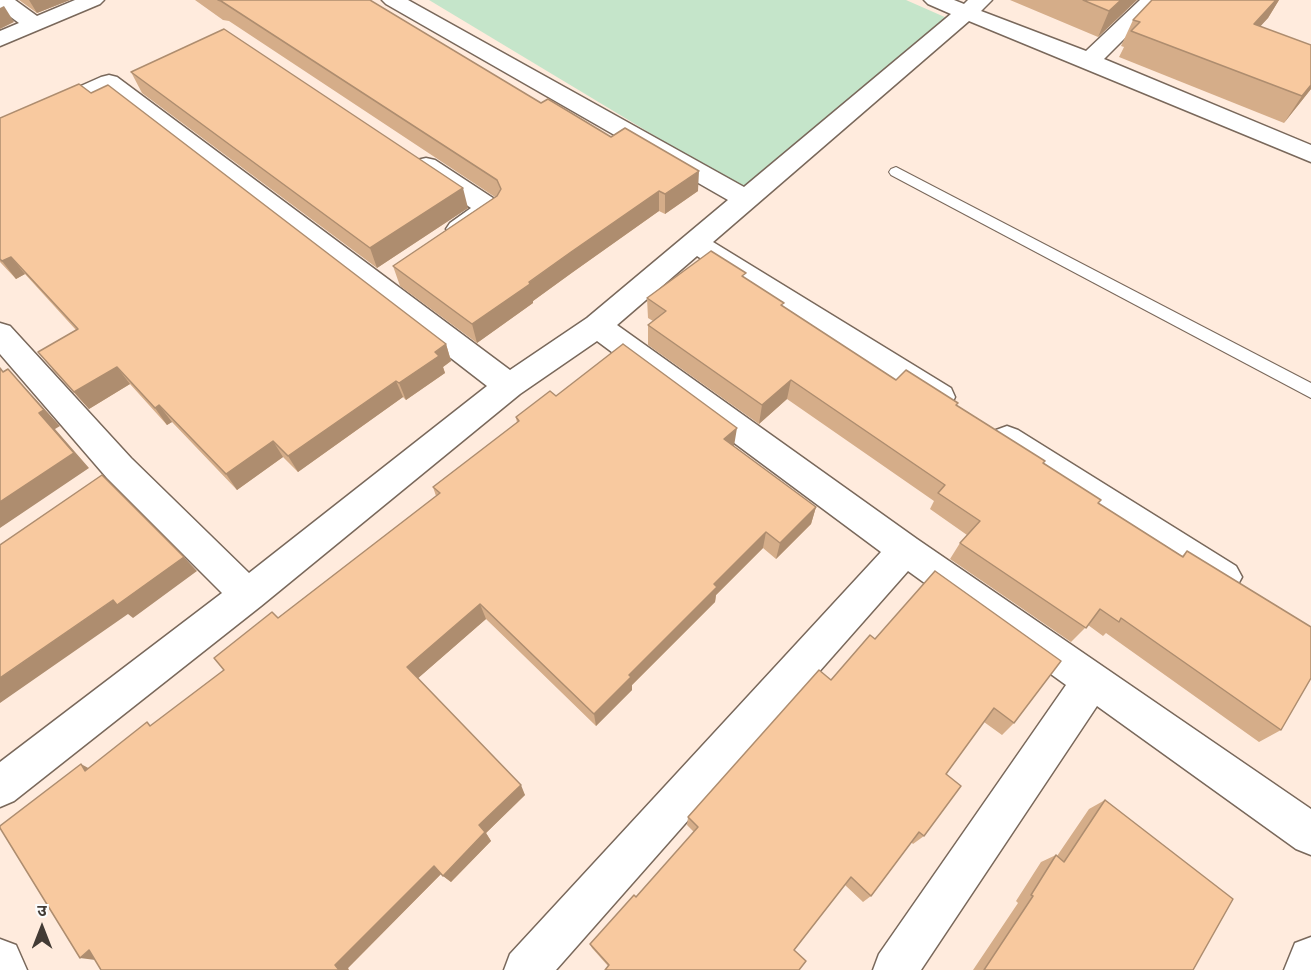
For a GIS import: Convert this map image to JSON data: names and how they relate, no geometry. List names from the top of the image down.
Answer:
{
  "north": "top"
}
